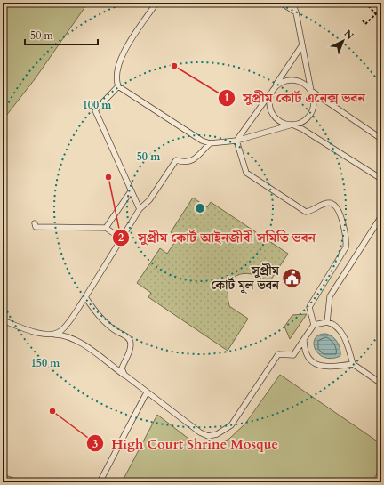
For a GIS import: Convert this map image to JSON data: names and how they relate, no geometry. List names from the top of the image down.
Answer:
{
  "places": {
    "other": ["সুপ্রীম কোর্ট এনেক্স ভবন", "সুপ্রীম কোর্ট আইনজীবী সমিতি ভবন", "High Court Shrine Mosque"],
    "public building": ["সুপ্রীম কোর্ট মূল ভবন"]
  },
  "scale_bar": "50 m",
  "north": "top right",
  "rings": ["100 m", "50 m", "150 m"]
}
